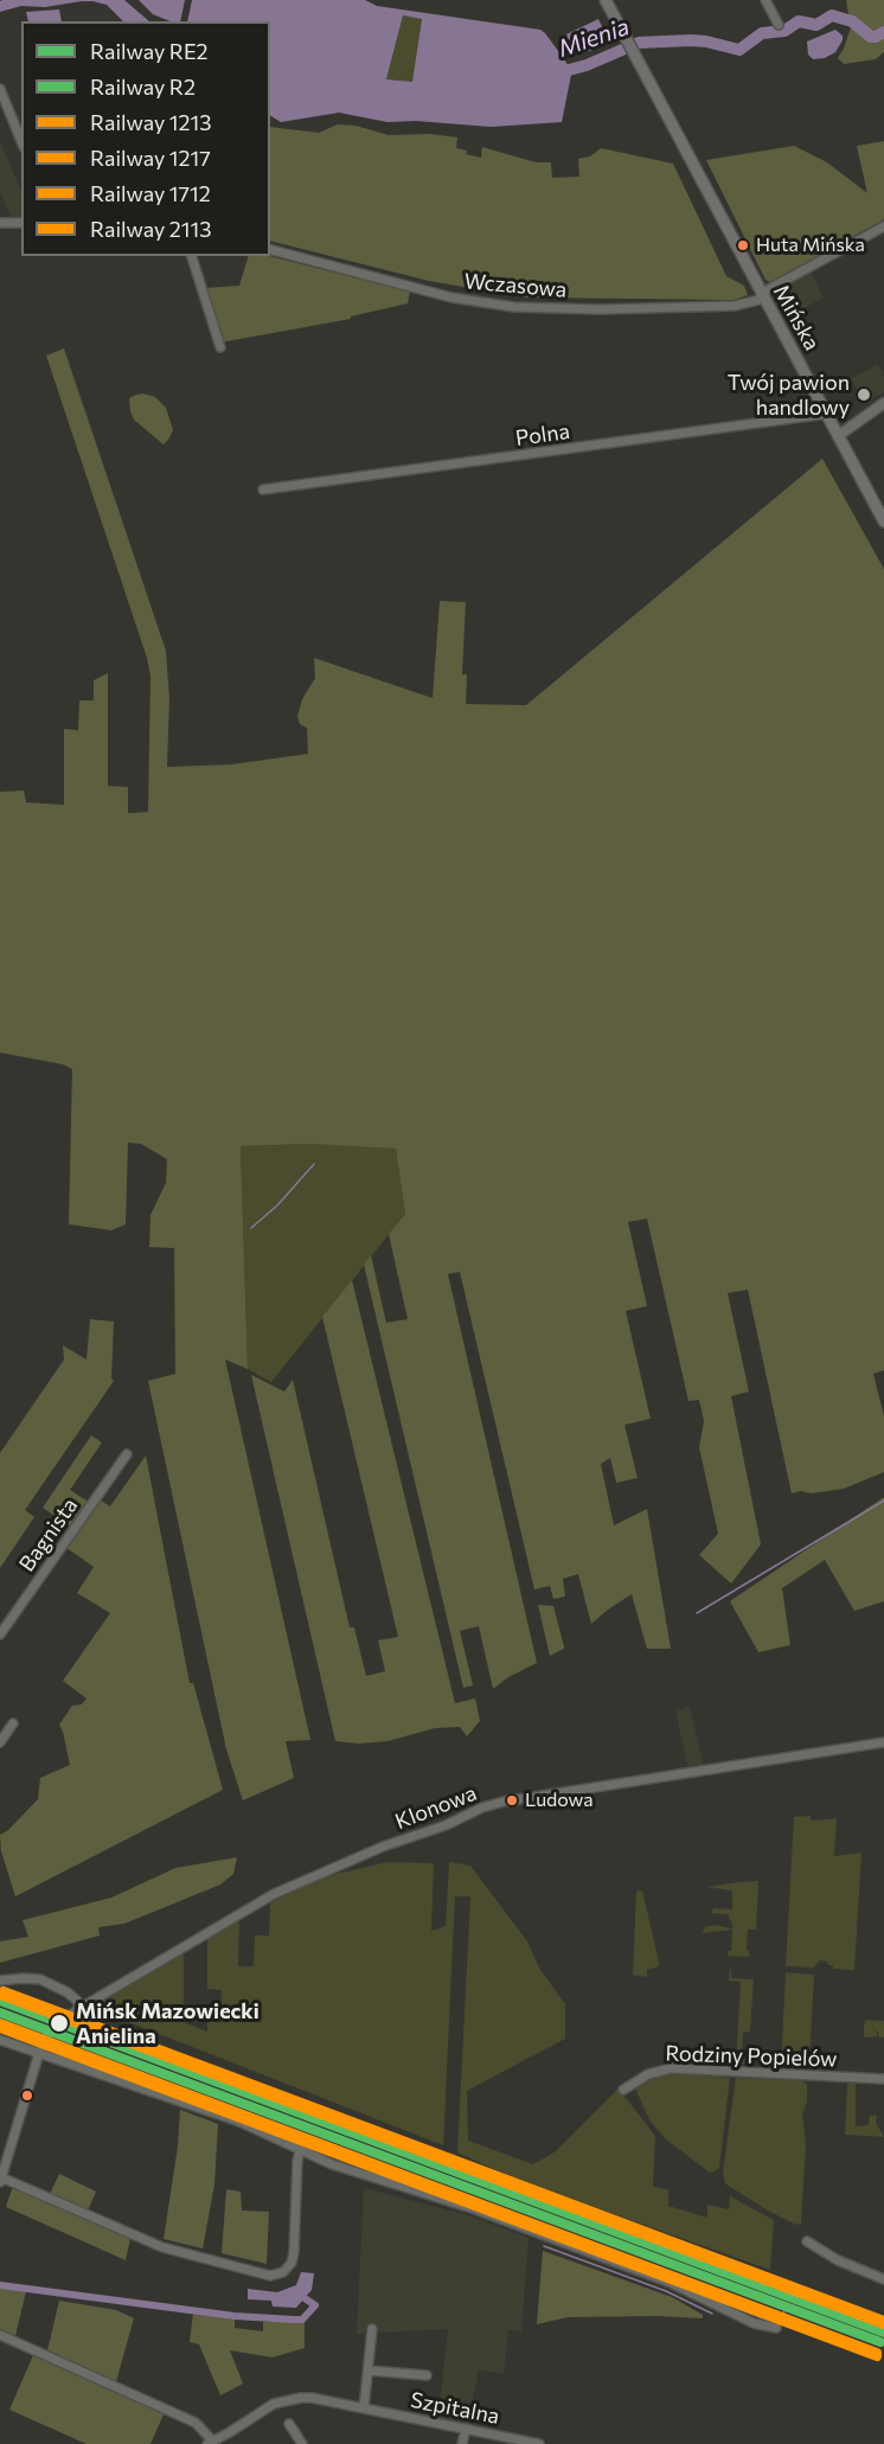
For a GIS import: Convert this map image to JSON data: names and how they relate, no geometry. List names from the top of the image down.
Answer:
{
  "streets": {
    "main road": ["Mińska"],
    "street": [
      "Wczasowa",
      "Polna",
      "Bagnista",
      "Klonowa",
      "Rodziny Popielów",
      "Szpitalna"
    ]
  },
  "crossings": [
    ["Wczasowa", "Mińska"],
    ["Mińska", "Polna"]
  ],
  "water": ["Mienia"],
  "places": [
    "Huta Mińska",
    "Twój pawion handlowy",
    "Ludowa",
    "Mińsk Mazowiecki Anielina"
  ],
  "lines": [
    "rail line 1213",
    "rail line 1712",
    "rail line RE2",
    "rail line R2",
    "rail line 1217",
    "rail line 2113"
  ],
  "legend": [
    "Railway RE2",
    "Railway R2",
    "Railway 1213",
    "Railway 1217",
    "Railway 1712",
    "Railway 2113"
  ]
}
